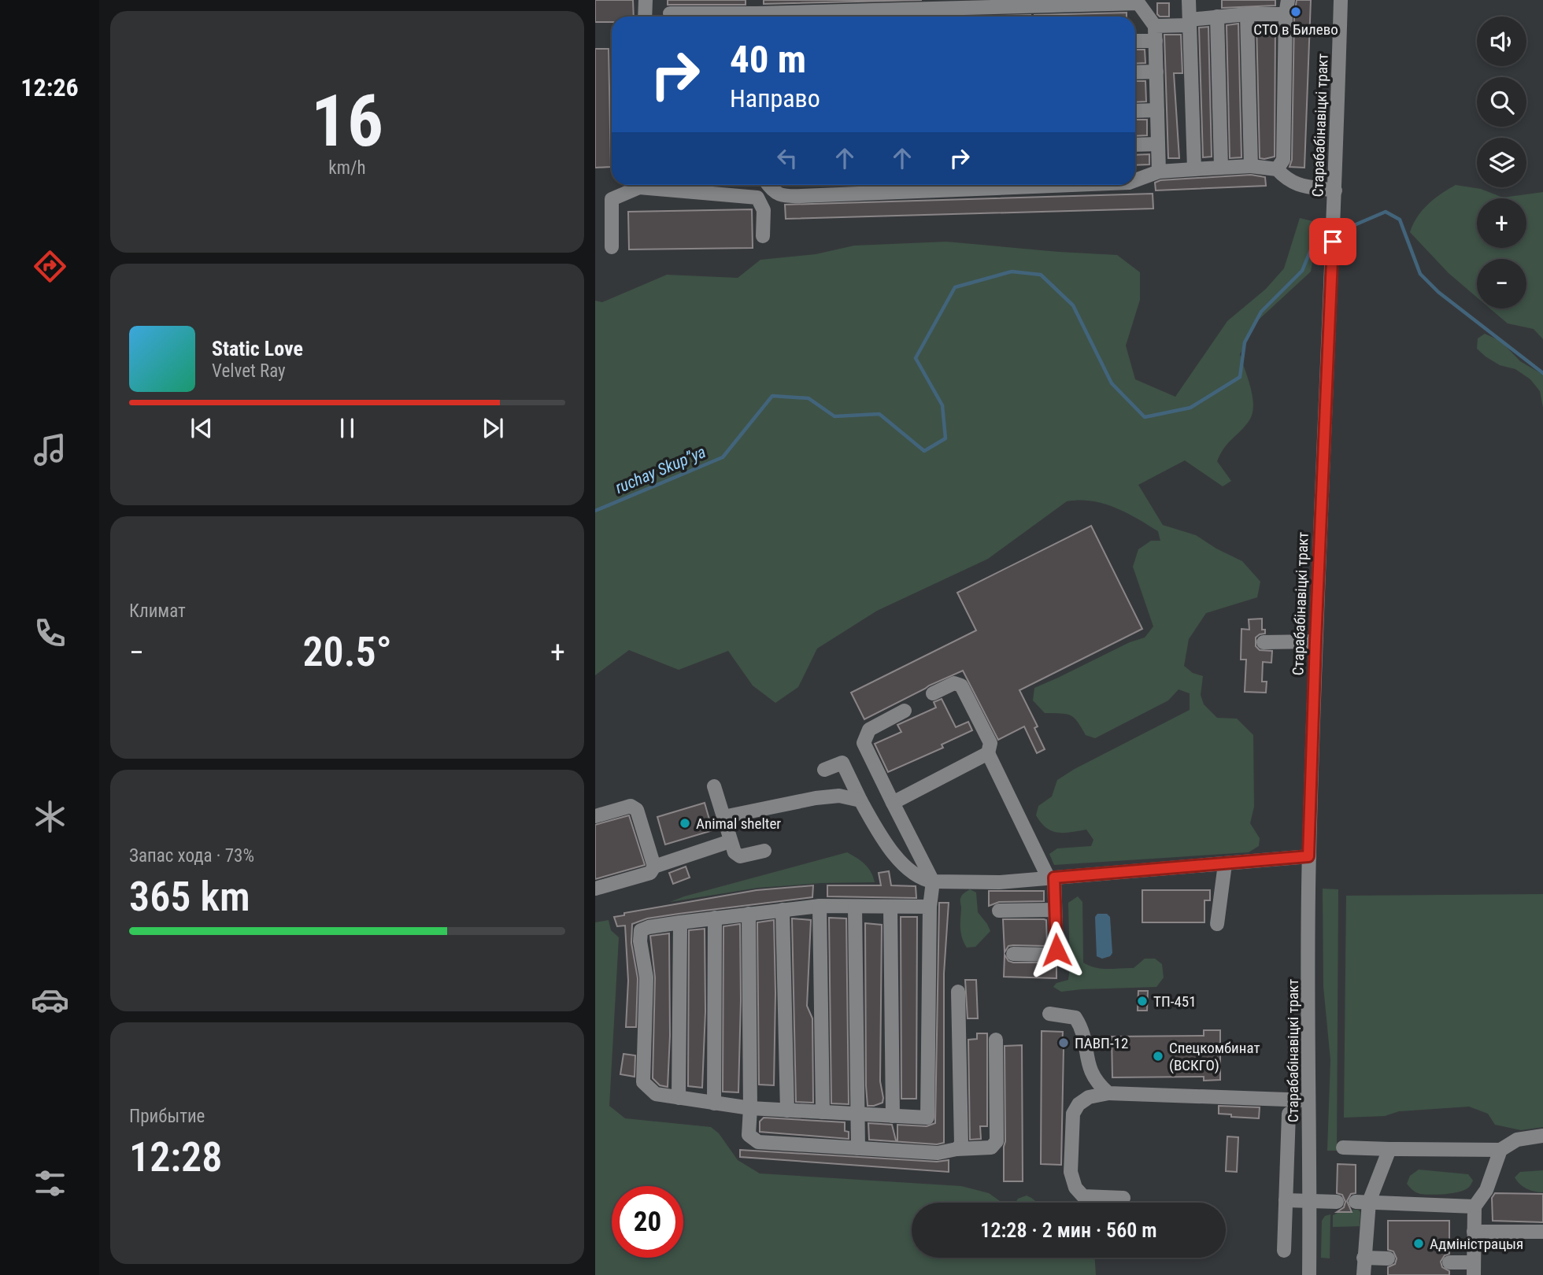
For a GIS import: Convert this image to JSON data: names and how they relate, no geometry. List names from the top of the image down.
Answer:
{
  "streets": {
    "street": ["Старабабінавіцкі тракт"]
  },
  "water": ["ruchay Skup’’ya"],
  "places": [
    "СТО в Билево",
    "Animal shelter",
    "ТП-451",
    "ПАВП-12",
    "Спецкомбинат (ВСКГО)",
    "Адміністрацыя"
  ],
  "page": {
    "tabs": "12:26",
    "tile": [
      ["16", "km/h"],
      "Климат",
      ["Запас хода · 73%", "365 km"],
      ["Прибытие", "12:28"]
    ],
    "map_buttons": ["+", "−"],
    "turn": ["40 m", "Направо"],
    "song": ["Static Love", "Velvet Ray"],
    "heat": ["−", "20.5°", "+"],
    "limit": "20",
    "trip": "12:28 · 2 мин · 560 m"
  }
}
